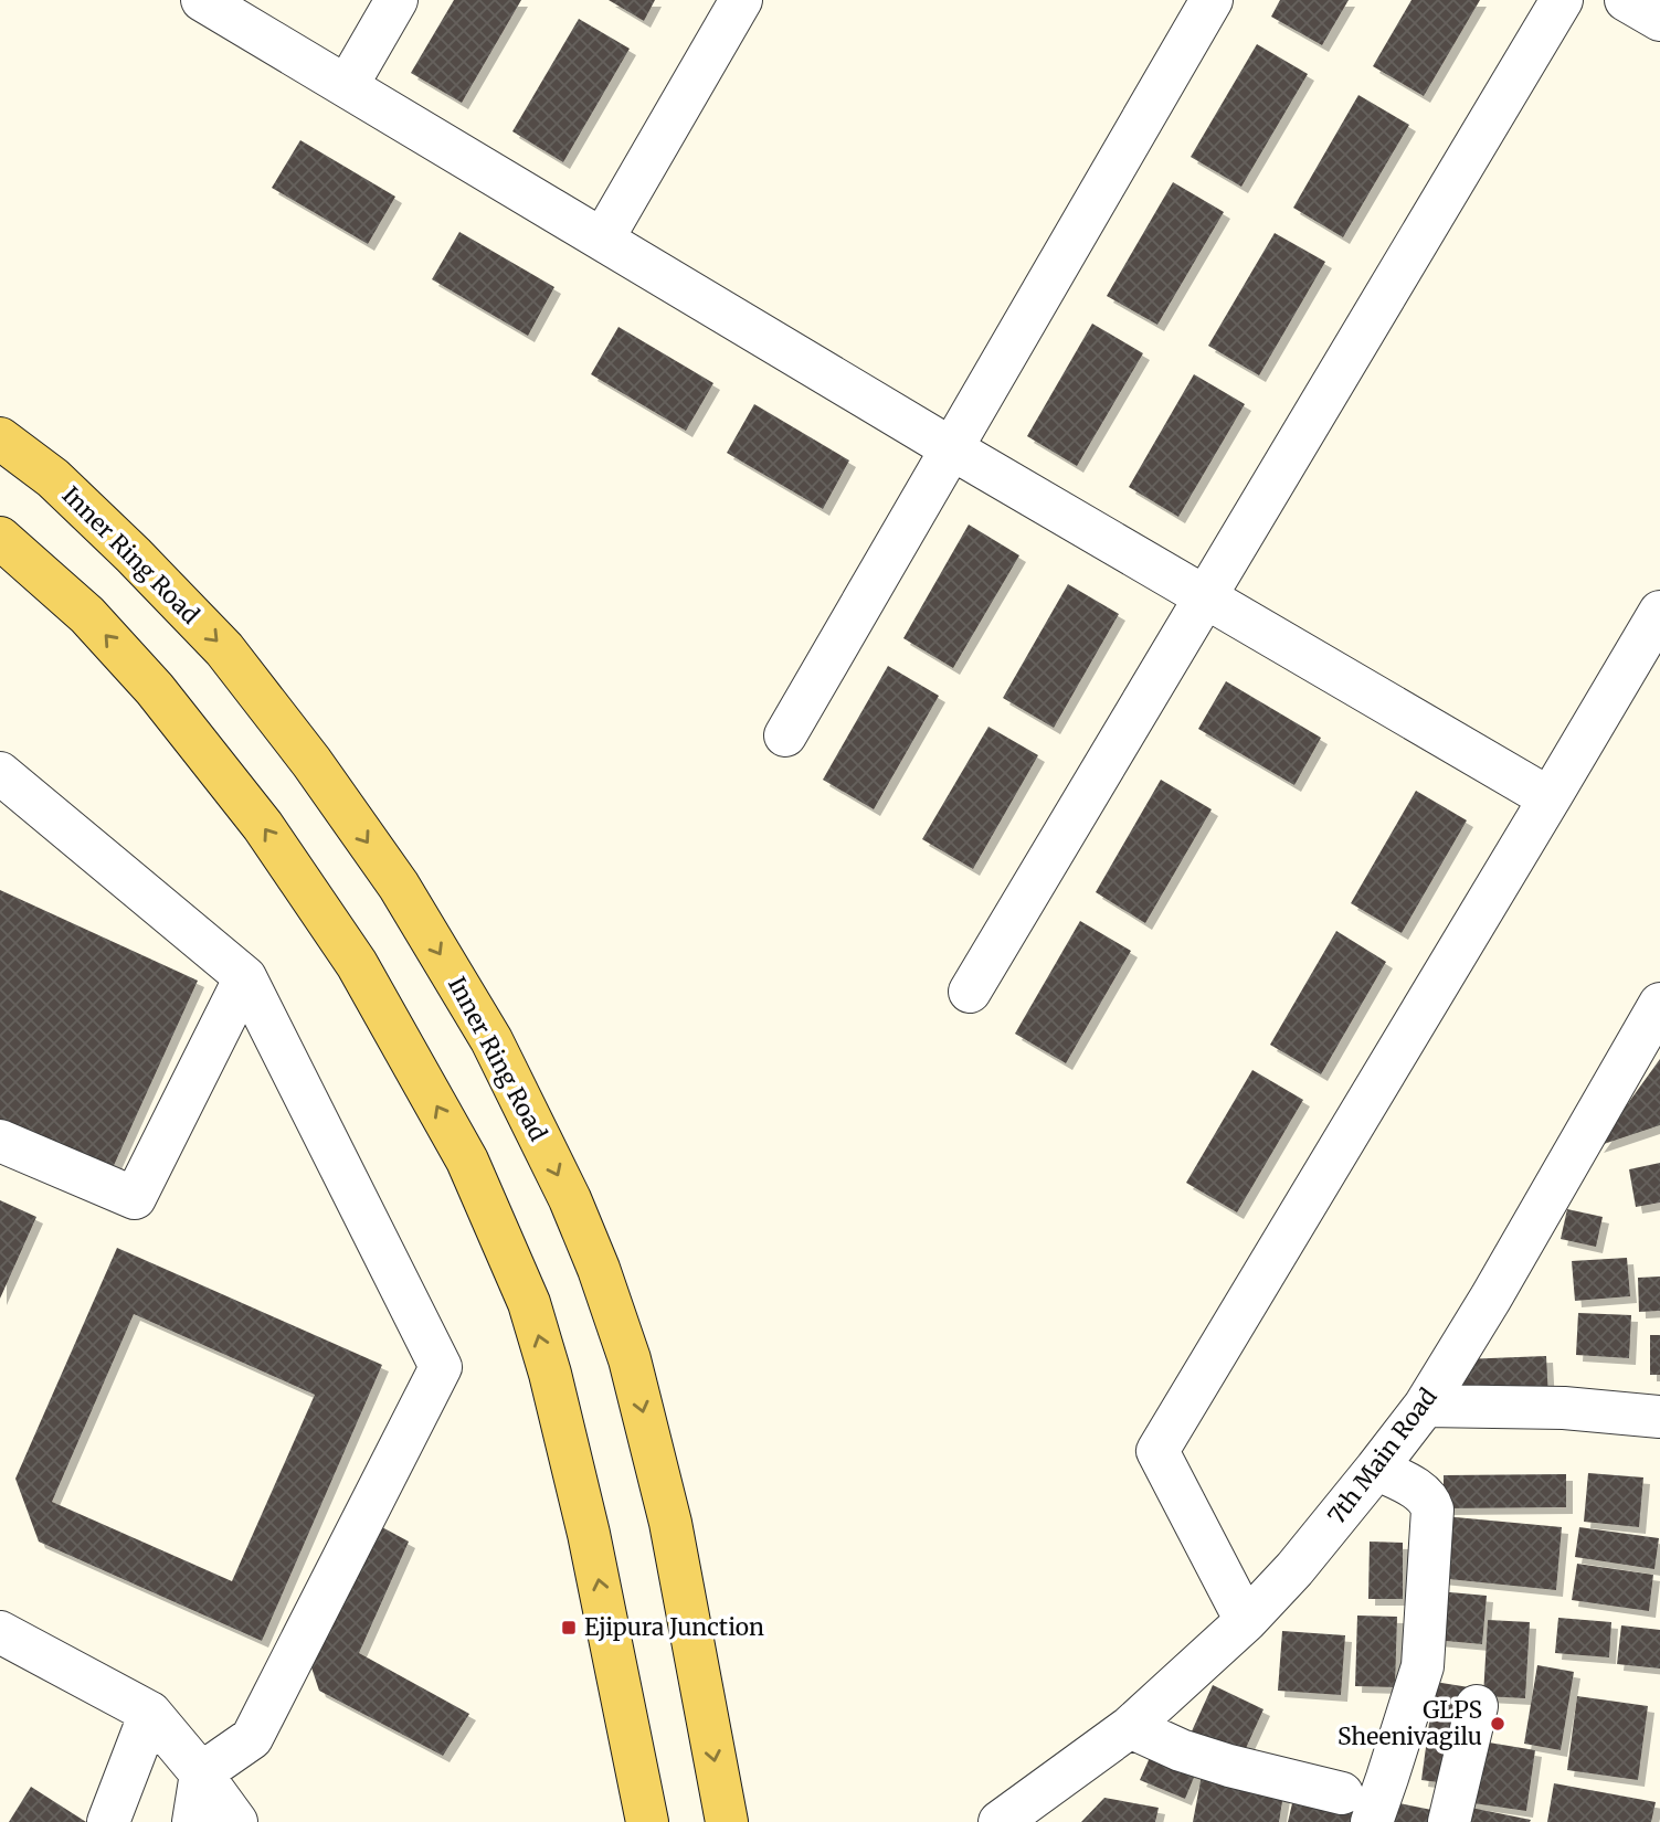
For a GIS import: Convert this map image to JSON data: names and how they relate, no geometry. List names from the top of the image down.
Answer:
{
  "streets": {
    "main road": ["Inner Ring Road"],
    "street": ["7th Main Road"]
  },
  "places": {
    "transit": ["Ejipura Junction"],
    "other": ["GLPS Sheenivagilu"]
  }
}
